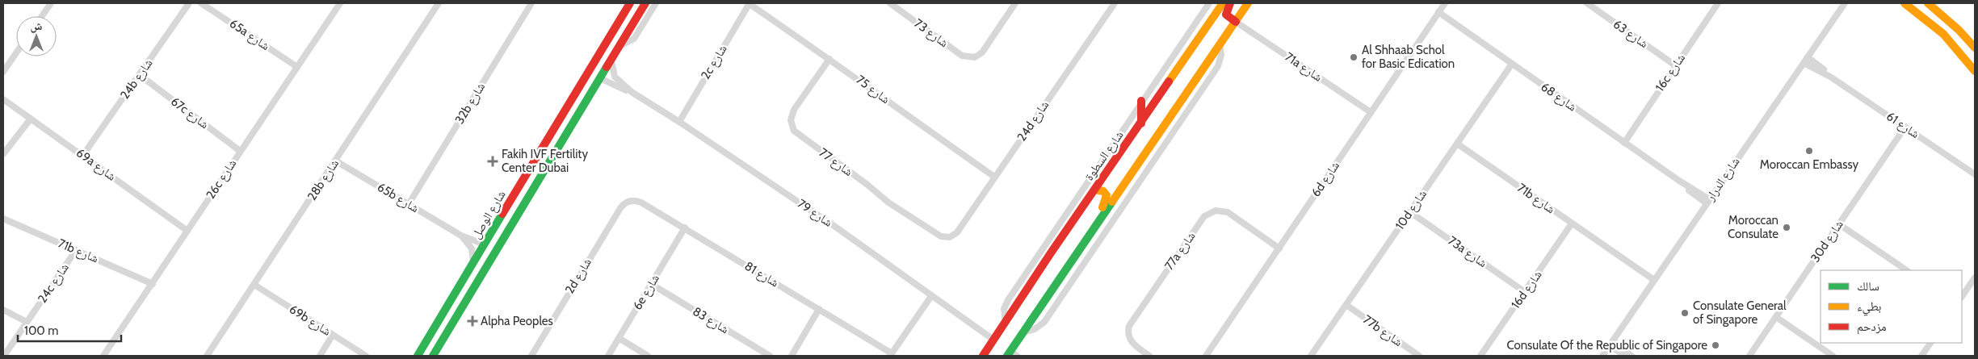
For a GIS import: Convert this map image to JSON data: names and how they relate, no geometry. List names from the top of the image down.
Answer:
{
  "streets": {
    "main road": ["شارع السطوة", "شارع الوصل"],
    "street": [
      "شارع 73",
      "شارع 63",
      "65a شارع",
      "2c شارع",
      "71a شارع",
      "16c شارع",
      "24b شارع",
      "شارع 75",
      "شارع 68",
      "32b شارع",
      "67c شارع",
      "24d شارع",
      "شارع 61",
      "شارع 77",
      "69a شارع",
      "26c شارع",
      "6d شارع",
      "شارع الدرار",
      "28b شارع",
      "65b شارع",
      "71b شارع",
      "10d شارع",
      "شارع 79",
      "30d شارع",
      "77a شارع",
      "73a شارع",
      "شارع 81",
      "2d شارع",
      "24c شارع",
      "16d شارع",
      "6e شارع",
      "69b شارع",
      "شارع 83",
      "77b شارع"
    ]
  },
  "crossings": [
    ["شارع 63", "16c شارع"],
    ["65a شارع", "26c شارع"],
    ["2c شارع", "شارع 75"],
    ["2c شارع", "شارع 79"],
    ["71a شارع", "6d شارع"],
    ["16c شارع", "شارع 68"],
    ["24b شارع", "67c شارع"],
    ["24b شارع", "69a شارع"],
    ["شارع 75", "24d شارع"],
    ["شارع 75", "شارع 77"],
    ["شارع 68", "6d شارع"],
    ["شارع 68", "شارع الدرار"],
    ["شارع 68", "10d شارع"],
    ["32b شارع", "65b شارع"],
    ["67c شارع", "26c شارع"],
    ["24d شارع", "شارع 77"],
    ["شارع 61", "شارع الدرار"],
    ["شارع 61", "30d شارع"],
    ["شارع السطوة", "شارع 79"],
    ["69a شارع", "26c شارع"],
    ["26c شارع", "71b شارع"],
    ["6d شارع", "77a شارع"],
    ["شارع الدرار", "71b شارع"],
    ["28b شارع", "65b شارع"],
    ["28b شارع", "69b شارع"],
    ["65b شارع", "شارع الوصل"],
    ["71b شارع", "10d شارع"],
    ["71b شارع", "24c شارع"],
    ["71b شارع", "16d شارع"],
    ["10d شارع", "73a شارع"],
    ["10d شارع", "77b شارع"],
    ["73a شارع", "16d شارع"],
    ["شارع 81", "2d شارع"],
    ["شارع 81", "6e شارع"],
    ["6e شارع", "شارع 83"]
  ],
  "places": {
    "other": [
      "Al Shhaab Schol for Basic Edication",
      "Moroccan Embassy",
      "Moroccan Consulate",
      "Consulate General of Singapore",
      "Consulate Of the Republic of Singapore"
    ],
    "health": ["Fakih IVF Fertility Center Dubai", "Alpha Peoples"]
  },
  "legend": ["سالك", "بطيء", "مزدحم"],
  "scale_bar": "100 m",
  "north": "top"
}
